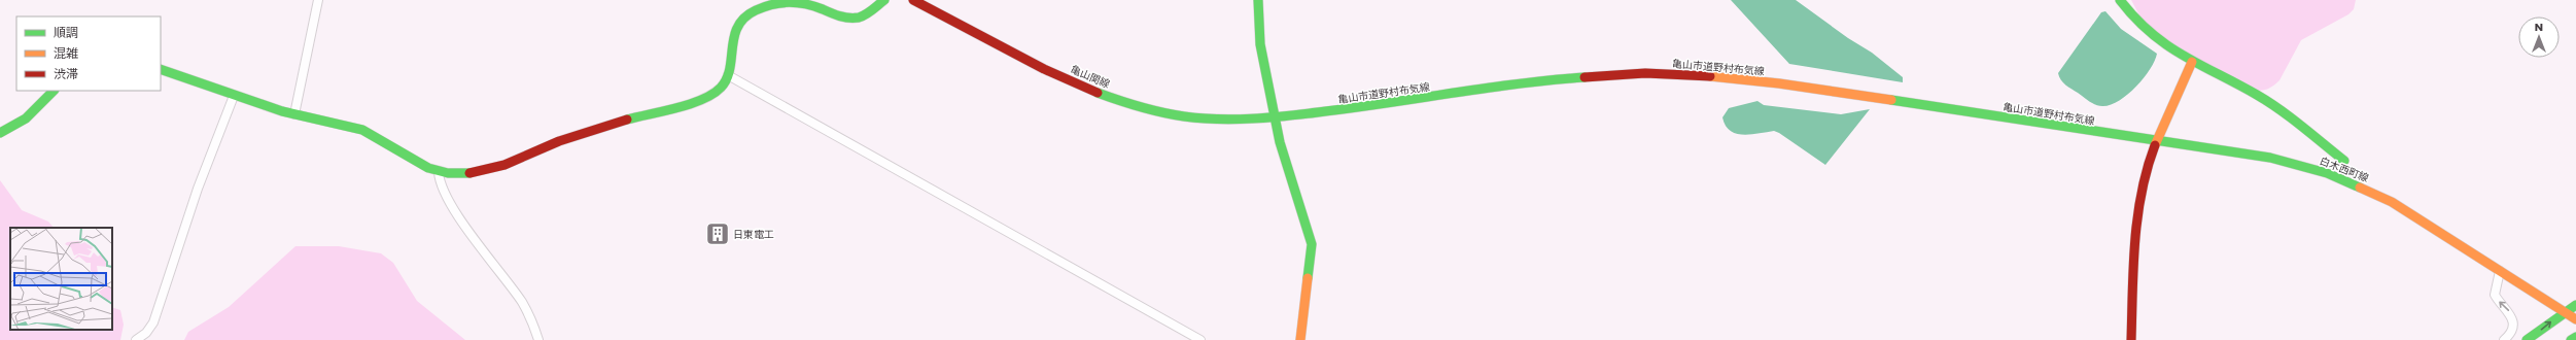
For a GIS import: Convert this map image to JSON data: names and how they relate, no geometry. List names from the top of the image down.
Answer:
{
  "streets": {
    "main road": ["亀山市道野村布気線", "亀山関線", "白木西町線"]
  },
  "crossings": [
    ["亀山市道野村布気線", "亀山関線"],
    ["亀山市道野村布気線", "白木西町線"]
  ],
  "places": {
    "building": ["日東電工"]
  },
  "legend": ["順調", "混雑", "渋滞"],
  "north": "top"
}
